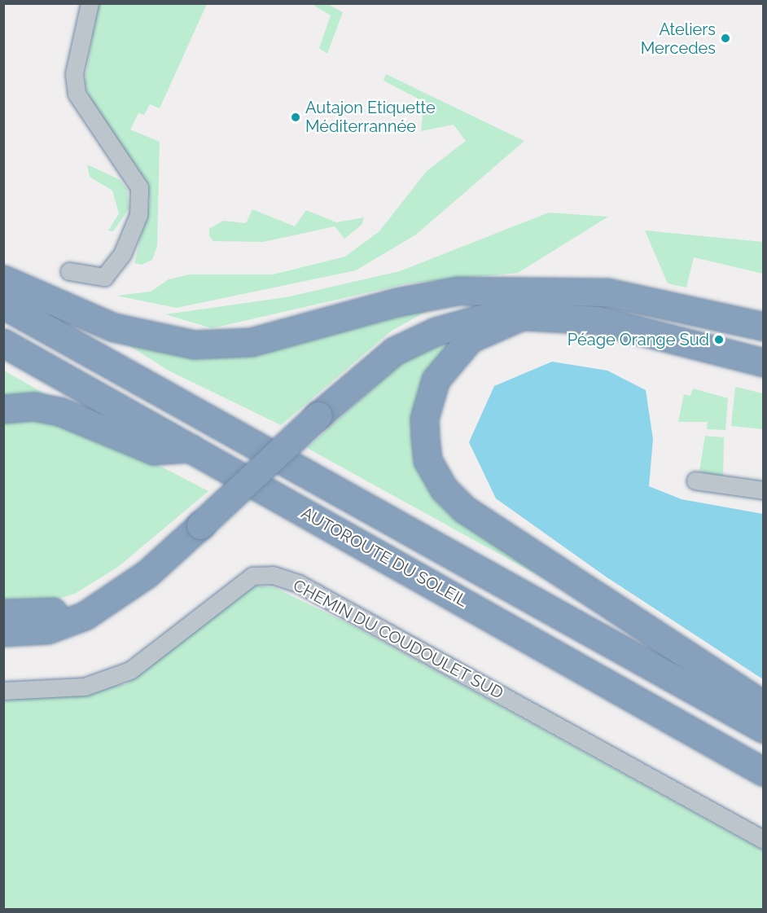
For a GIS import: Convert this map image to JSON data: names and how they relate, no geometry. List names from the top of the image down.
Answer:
{
  "streets": {
    "highway": ["AUTOROUTE DU SOLEIL"],
    "street": ["CHEMIN DU COUDOULET SUD"]
  },
  "places": ["Ateliers Mercedes", "Autajon Etiquette Méditerrannée", "Péage Orange Sud"]
}
